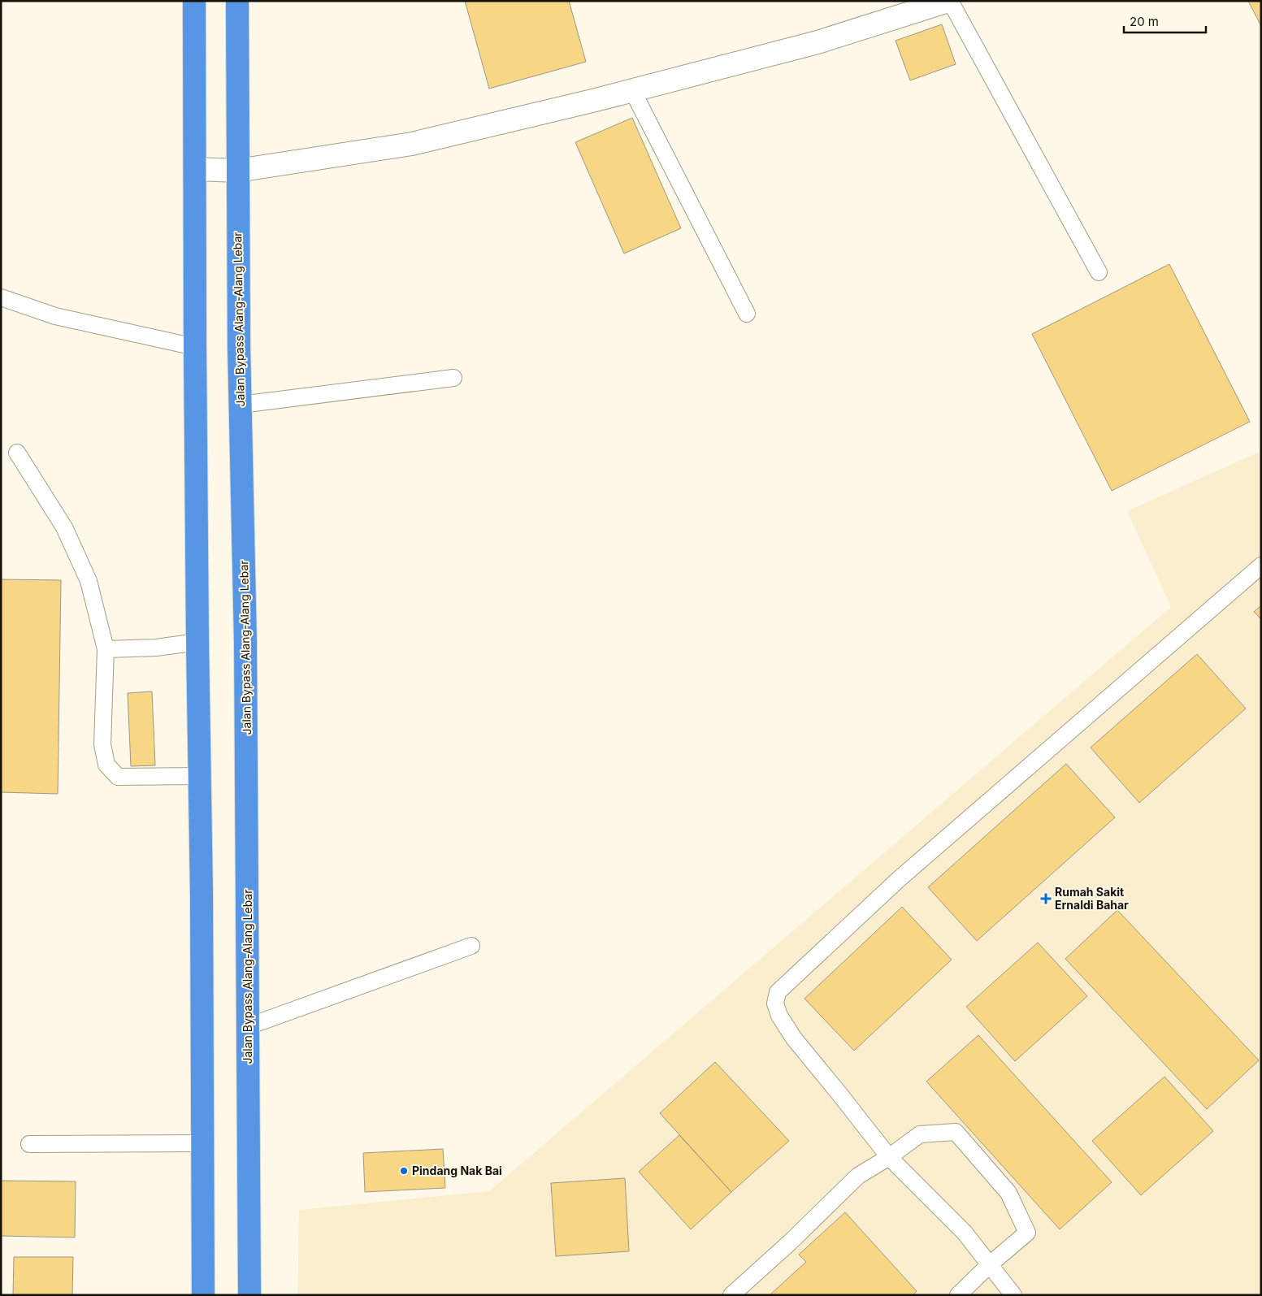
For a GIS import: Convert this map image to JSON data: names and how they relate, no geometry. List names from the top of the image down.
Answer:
{
  "streets": {
    "highway": ["Jalan Bypass Alang-Alang Lebar"]
  },
  "places": {
    "health": ["Rumah Sakit Ernaldi Bahar"],
    "other": ["Pindang Nak Bai"]
  },
  "scale_bar": "20 m"
}
